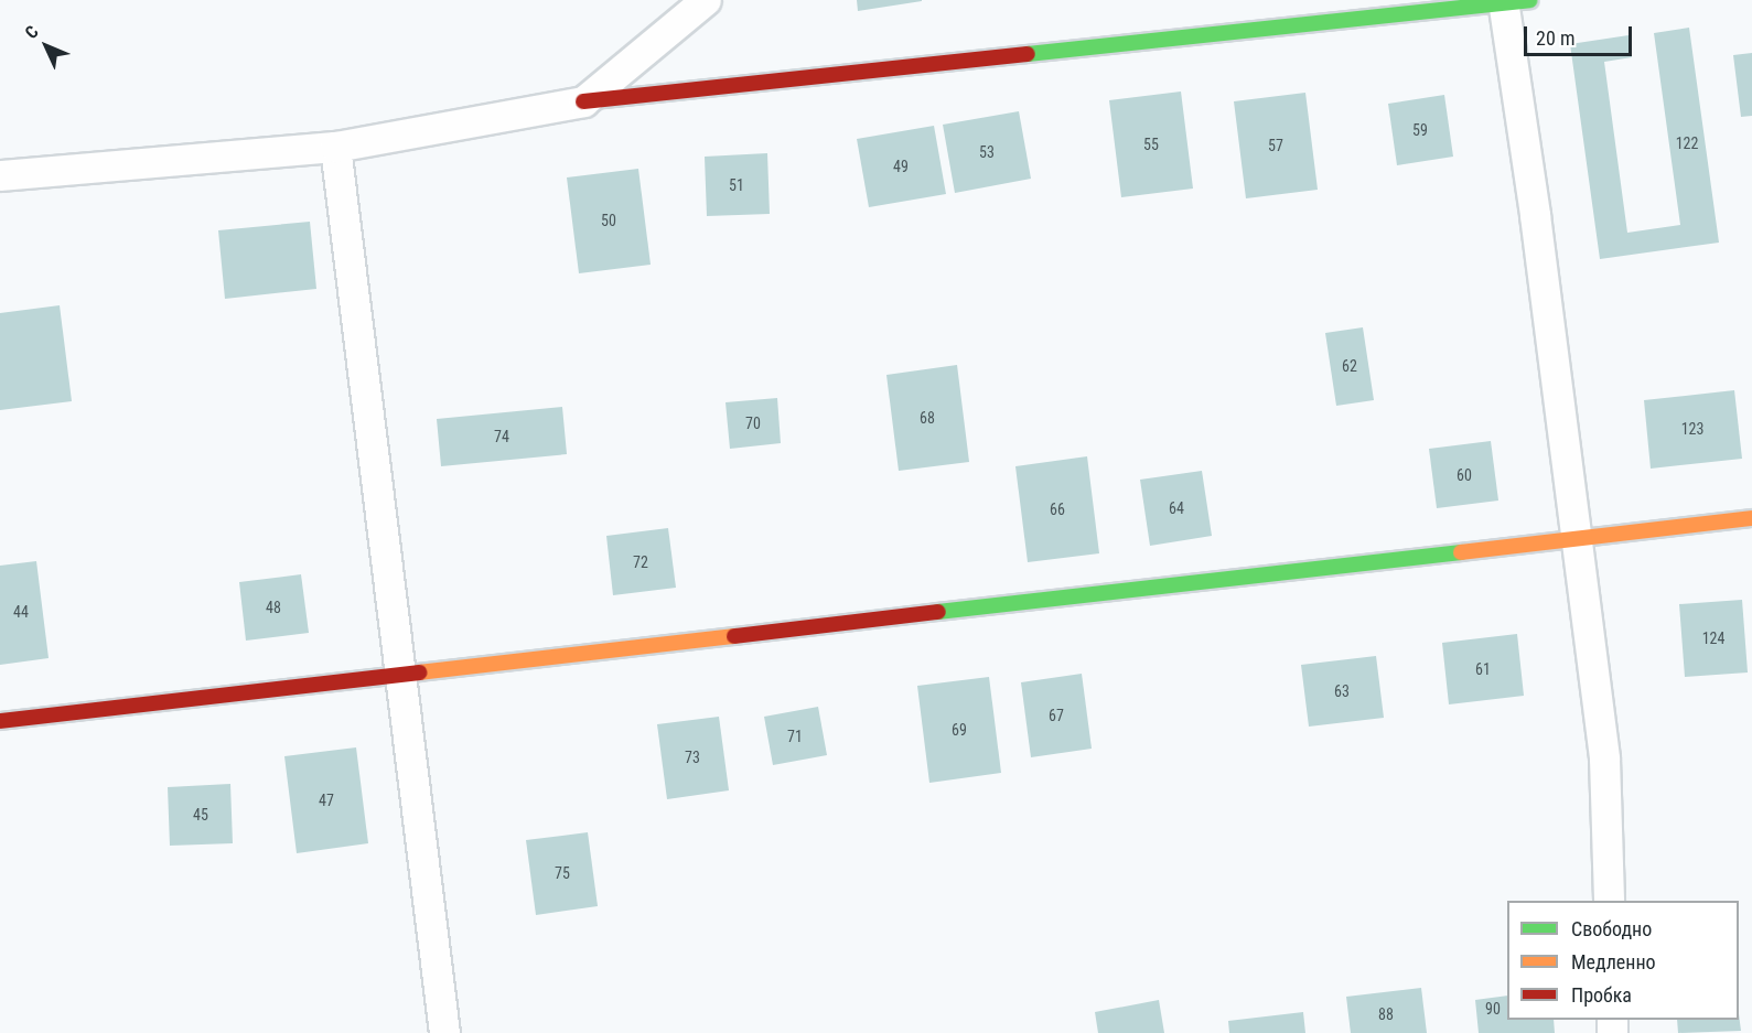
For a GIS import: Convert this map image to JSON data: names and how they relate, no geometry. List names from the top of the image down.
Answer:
{
  "house_numbers": [
    "59",
    "122",
    "55",
    "57",
    "53",
    "49",
    "51",
    "50",
    "62",
    "68",
    "70",
    "123",
    "74",
    "60",
    "64",
    "66",
    "72",
    "48",
    "44",
    "124",
    "61",
    "63",
    "67",
    "69",
    "71",
    "73",
    "47",
    "45",
    "75",
    "90",
    "88"
  ],
  "legend": ["Свободно", "Медленно", "Пробка"],
  "scale_bar": "20 m",
  "north": "top left"
}
